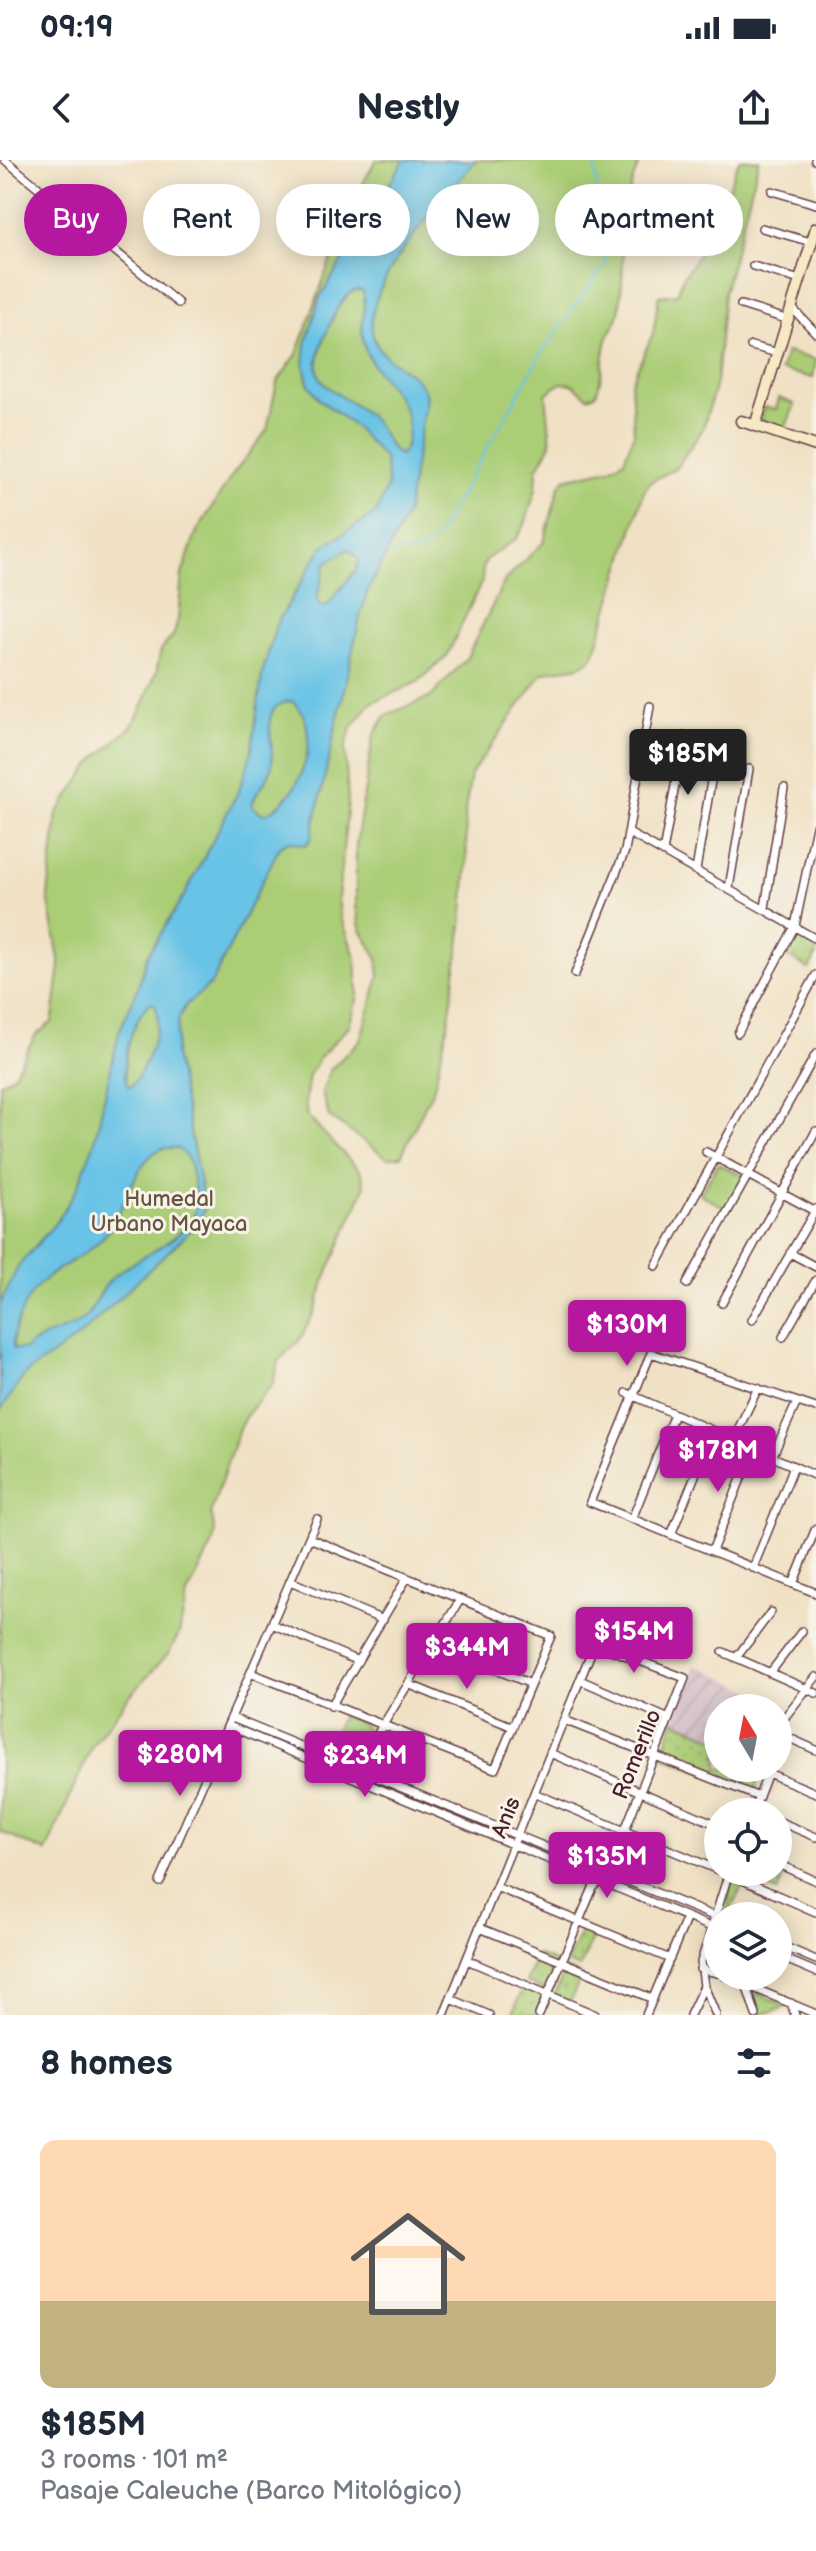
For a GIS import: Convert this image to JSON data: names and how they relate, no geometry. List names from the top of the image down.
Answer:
{
  "streets": {
    "street": ["Romerillo", "Anis"]
  },
  "crossings": [
    ["Romerillo", "Anis"]
  ],
  "parks": ["Humedal Urbano Mayaca"],
  "north": "top",
  "page": {
    "status": "09:19",
    "header": "Nestly",
    "chip": [
      "Buy",
      "Rent",
      "Filters",
      "New",
      "Apartment"
    ],
    "price": [
      "$185M",
      "$130M",
      "$178M",
      "$154M",
      "$344M",
      "$280M",
      "$234M",
      "$135M"
    ],
    "heading": "8 homes",
    "list": [
      {
        "name": "$185M",
        "note": "3 rooms · 101 m² · Pasaje Caleuche (Barco Mitológico)"
      }
    ]
  }
}
